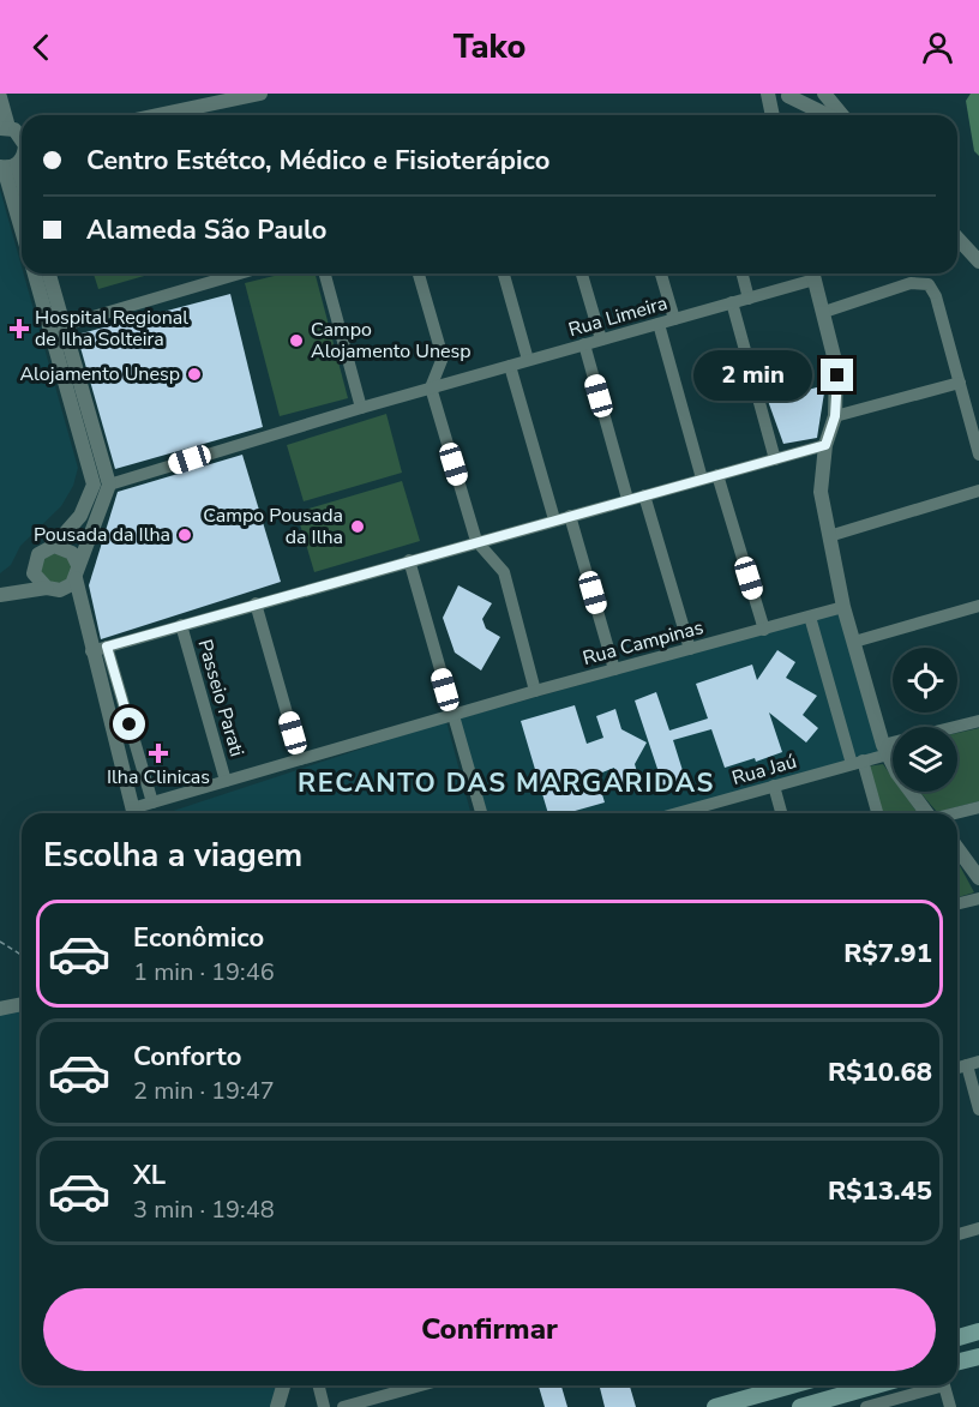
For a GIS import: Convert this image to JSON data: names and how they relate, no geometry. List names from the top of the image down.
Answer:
{
  "streets": {
    "street": [
      "Rua Limeira",
      "Rua Campinas",
      "Passeio Parati",
      "Rua Jaú"
    ]
  },
  "crossings": [
    ["Rua Campinas", "Passeio Parati"]
  ],
  "districts": ["RECANTO DAS MARGARIDAS"],
  "places": {
    "health": ["Hospital Regional de Ilha Solteira", "Ilha Clinicas"],
    "other": [
      "Campo Alojamento Unesp",
      "Alojamento Unesp",
      "Campo Pousada da Ilha",
      "Pousada da Ilha"
    ]
  },
  "page": {
    "header": "Tako",
    "banner": ["Centro Estétco, Médico e Fisioterápico", "Alameda São Paulo"],
    "bubble": "2 min",
    "heading": "Escolha a viagem",
    "list": [
      {
        "name": "Econômico",
        "note": "1 min · 19:46",
        "value": "R$7.91"
      },
      {
        "name": "Conforto",
        "note": "2 min · 19:47",
        "value": "R$10.68"
      },
      {
        "name": "XL",
        "note": "3 min · 19:48",
        "value": "R$13.45"
      }
    ],
    "buttons": "Confirmar"
  }
}
